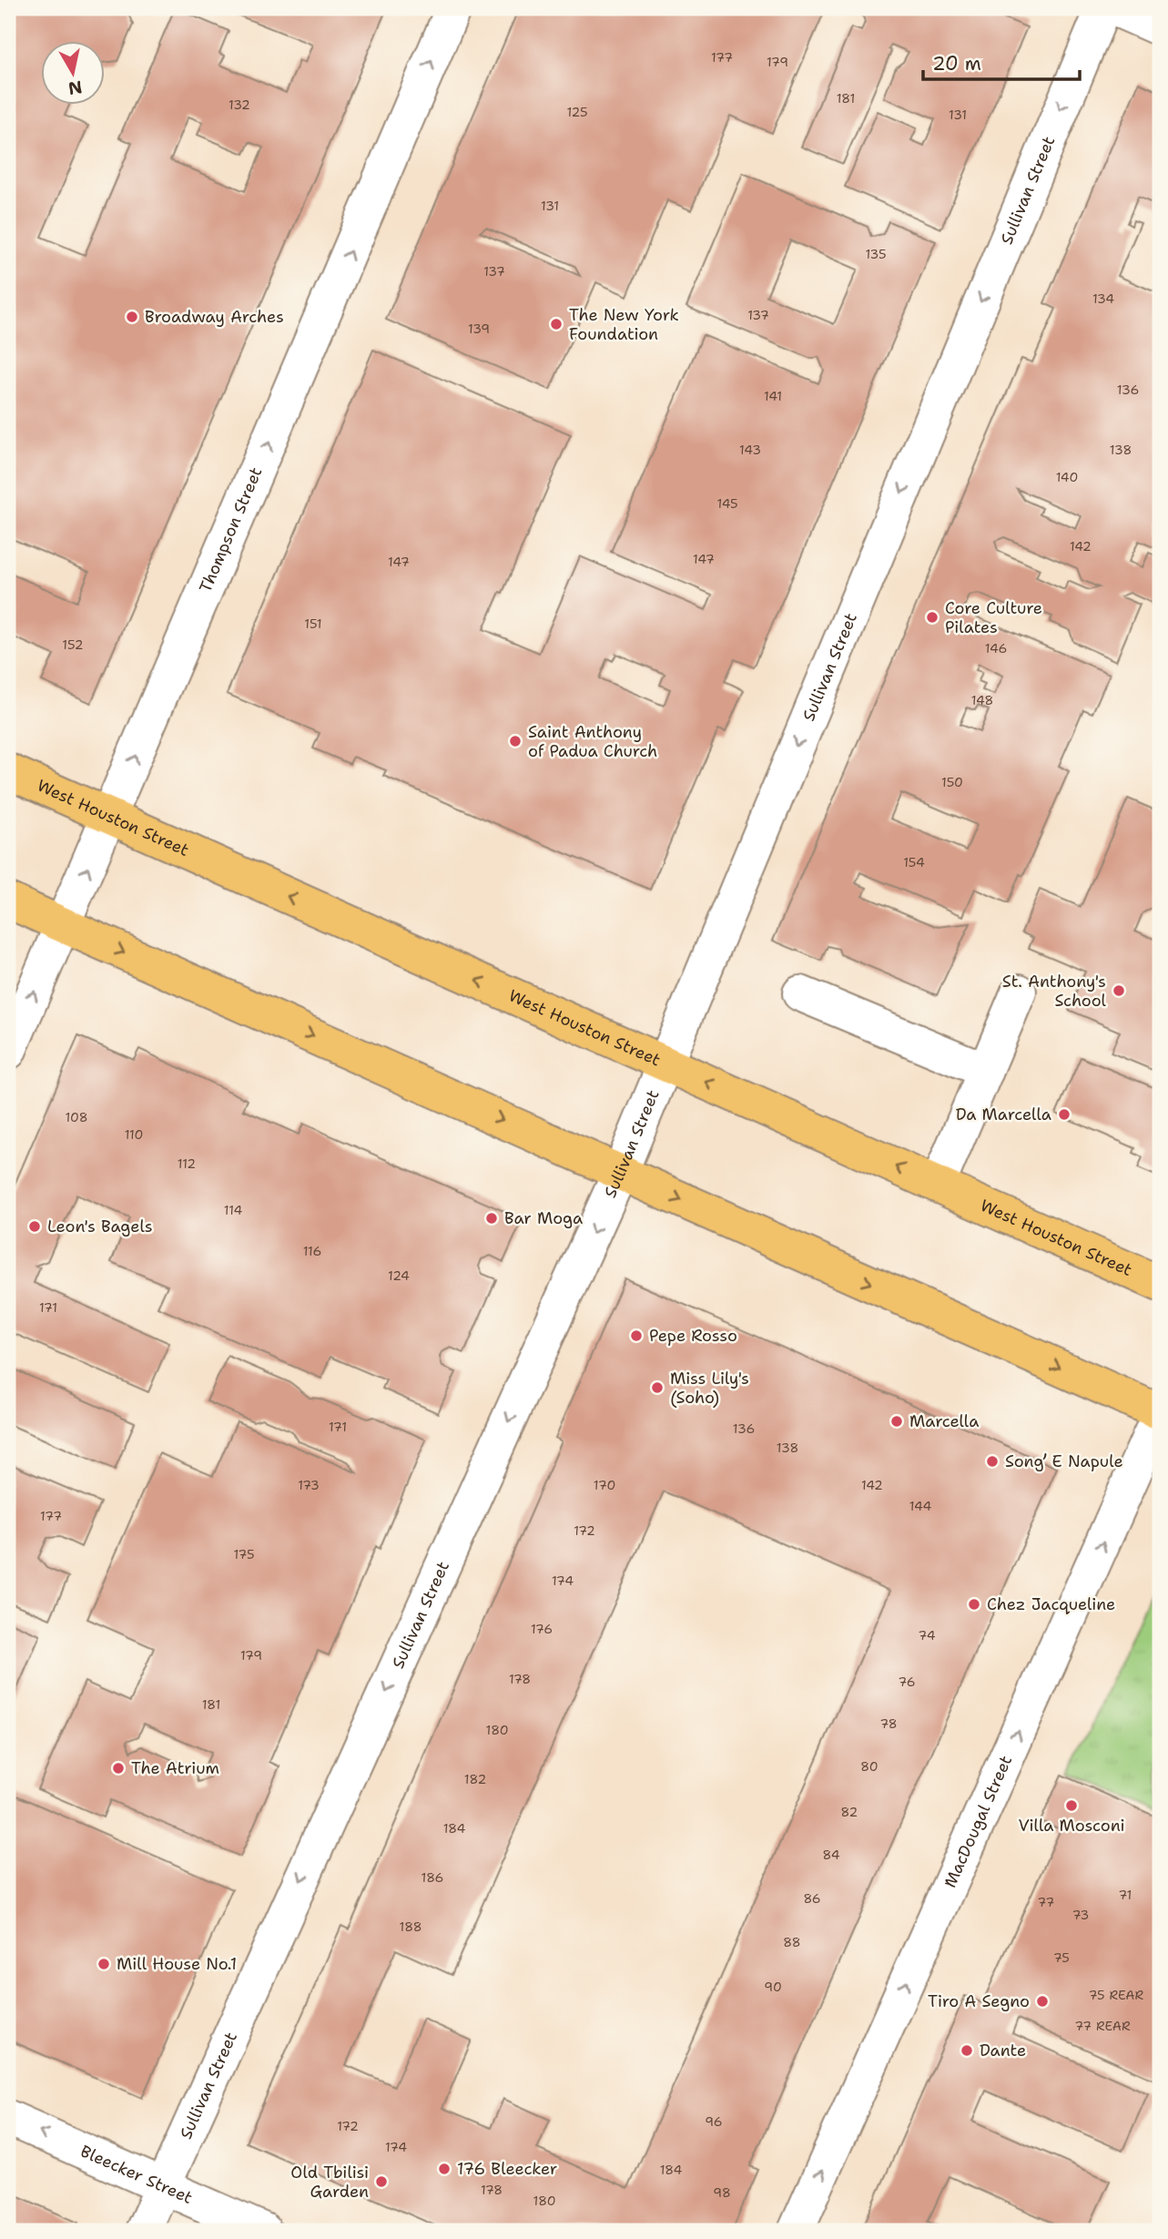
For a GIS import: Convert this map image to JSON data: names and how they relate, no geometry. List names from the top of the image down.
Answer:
{
  "streets": {
    "main road": ["West Houston Street"],
    "street": [
      "Sullivan Street",
      "Thompson Street",
      "MacDougal Street",
      "Bleecker Street"
    ]
  },
  "crossings": [
    ["Sullivan Street", "West Houston Street"],
    ["Sullivan Street", "Bleecker Street"],
    ["Thompson Street", "West Houston Street"]
  ],
  "one_way": [
    "Sullivan Street",
    "Thompson Street",
    "MacDougal Street",
    "Bleecker Street"
  ],
  "places": [
    "Broadway Arches",
    "The New York Foundation",
    "Core Culture Pilates",
    "Saint Anthony of Padua Church",
    "St. Anthony's School",
    "Da Marcella",
    "Bar Moga",
    "Leon's Bagels",
    "Pepe Rosso",
    "Miss Lily's (Soho)",
    "Marcella",
    "Song’ E Napule",
    "Chez Jacqueline",
    "The Atrium",
    "Villa Mosconi",
    "Mill House No.1",
    "Tiro A Segno",
    "Dante",
    "176 Bleecker",
    "Old Tbilisi Garden"
  ],
  "house_numbers": [
    "177",
    "179",
    "181",
    "132",
    "125",
    "131",
    "131",
    "135",
    "137",
    "134",
    "137",
    "139",
    "136",
    "141",
    "143",
    "138",
    "140",
    "145",
    "142",
    "147",
    "147",
    "151",
    "152",
    "146",
    "148",
    "150",
    "154",
    "108",
    "110",
    "112",
    "114",
    "116",
    "124",
    "171",
    "171",
    "136",
    "138",
    "173",
    "170",
    "142",
    "144",
    "177",
    "172",
    "175",
    "174",
    "176",
    "74",
    "179",
    "178",
    "76",
    "181",
    "78",
    "180",
    "80",
    "182",
    "82",
    "184",
    "84",
    "186",
    "71",
    "86",
    "77",
    "73",
    "188",
    "88",
    "75",
    "90",
    "75 REAR",
    "77 REAR",
    "96",
    "172",
    "174",
    "184",
    "178",
    "98",
    "180"
  ],
  "scale_bar": "20 m",
  "north": "bottom"
}
